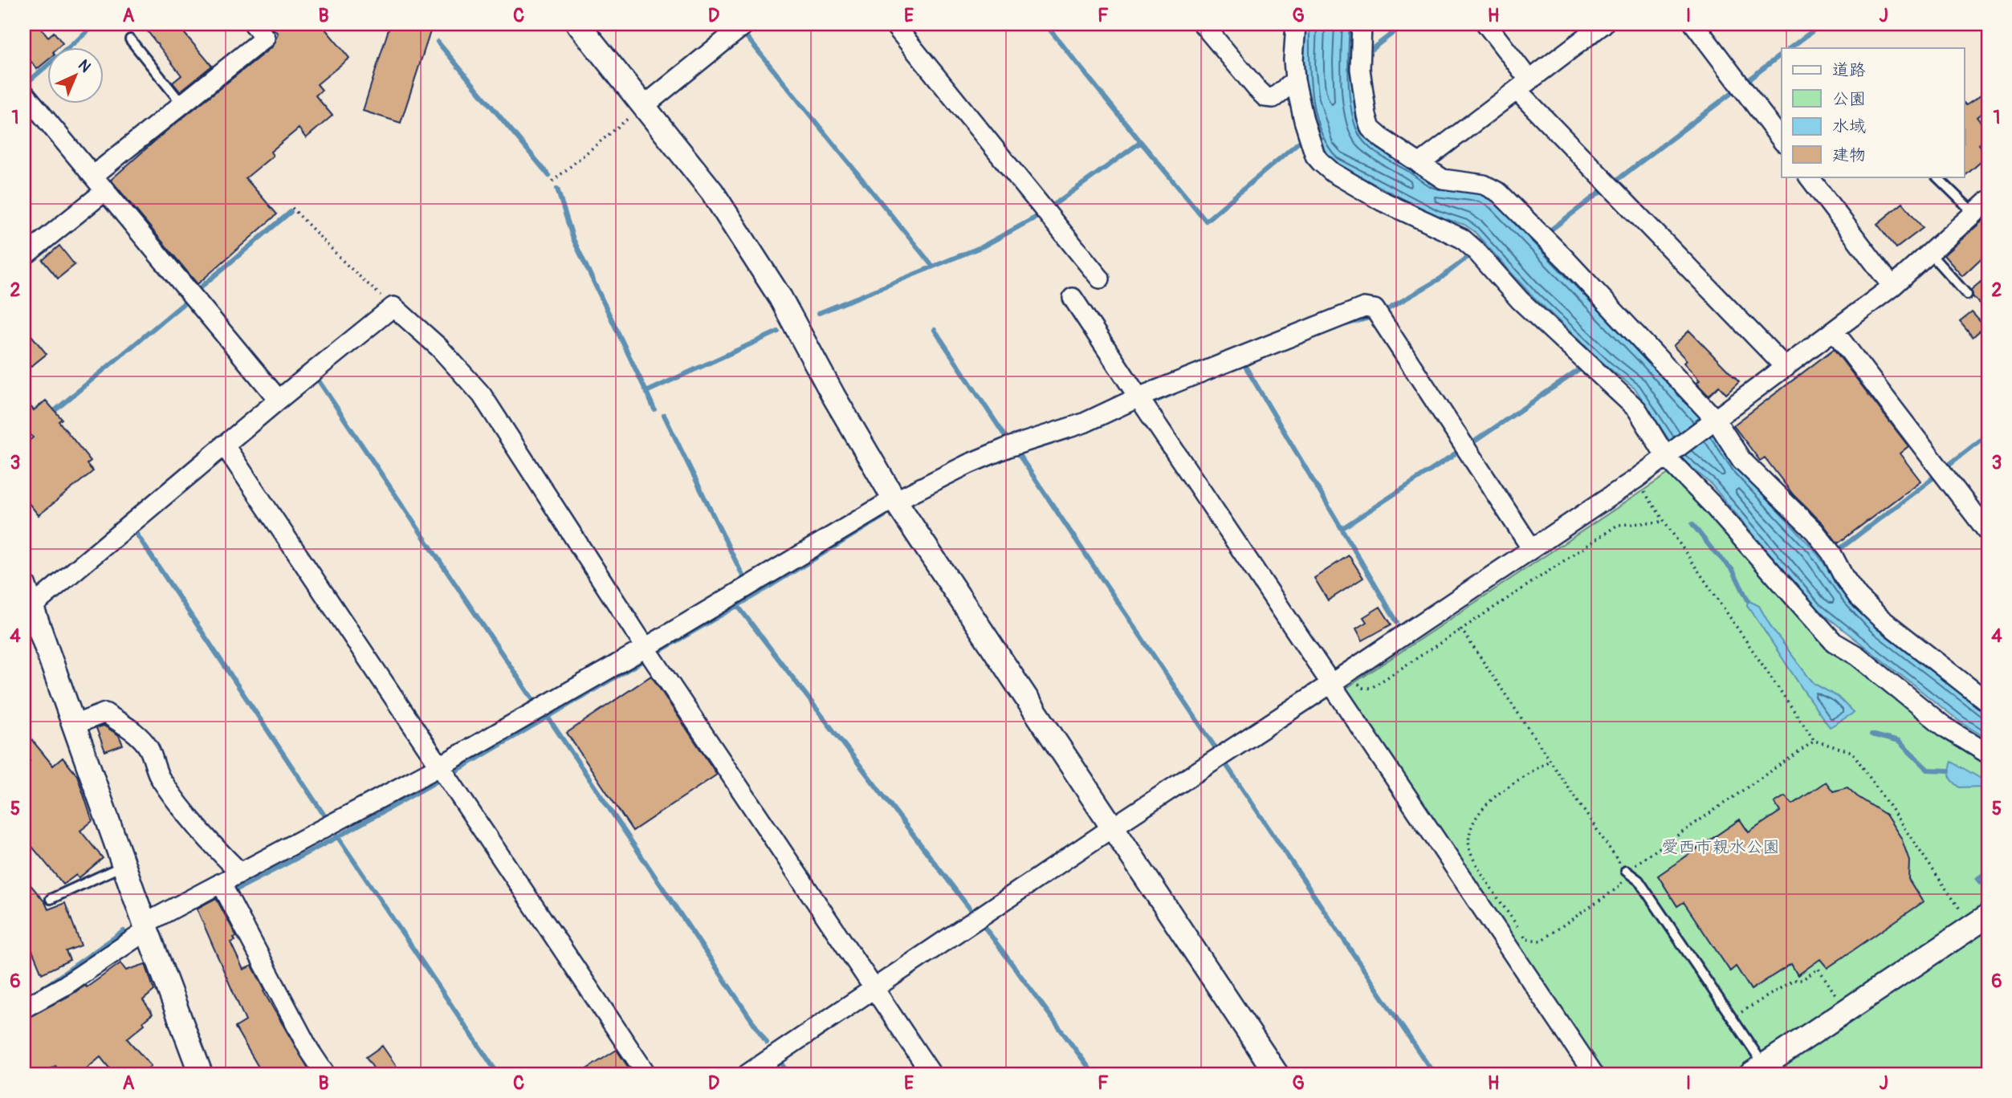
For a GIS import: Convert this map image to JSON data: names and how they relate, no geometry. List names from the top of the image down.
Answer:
{
  "parks": ["愛西市親水公園"],
  "legend": [
    "道路",
    "公園",
    "水域",
    "建物"
  ],
  "north": "top right",
  "grid": {
    "columns": [
      "A",
      "B",
      "C",
      "D",
      "E",
      "F",
      "G",
      "H",
      "I",
      "J"
    ],
    "rows": [
      "1",
      "2",
      "3",
      "4",
      "5",
      "6"
    ]
  }
}
